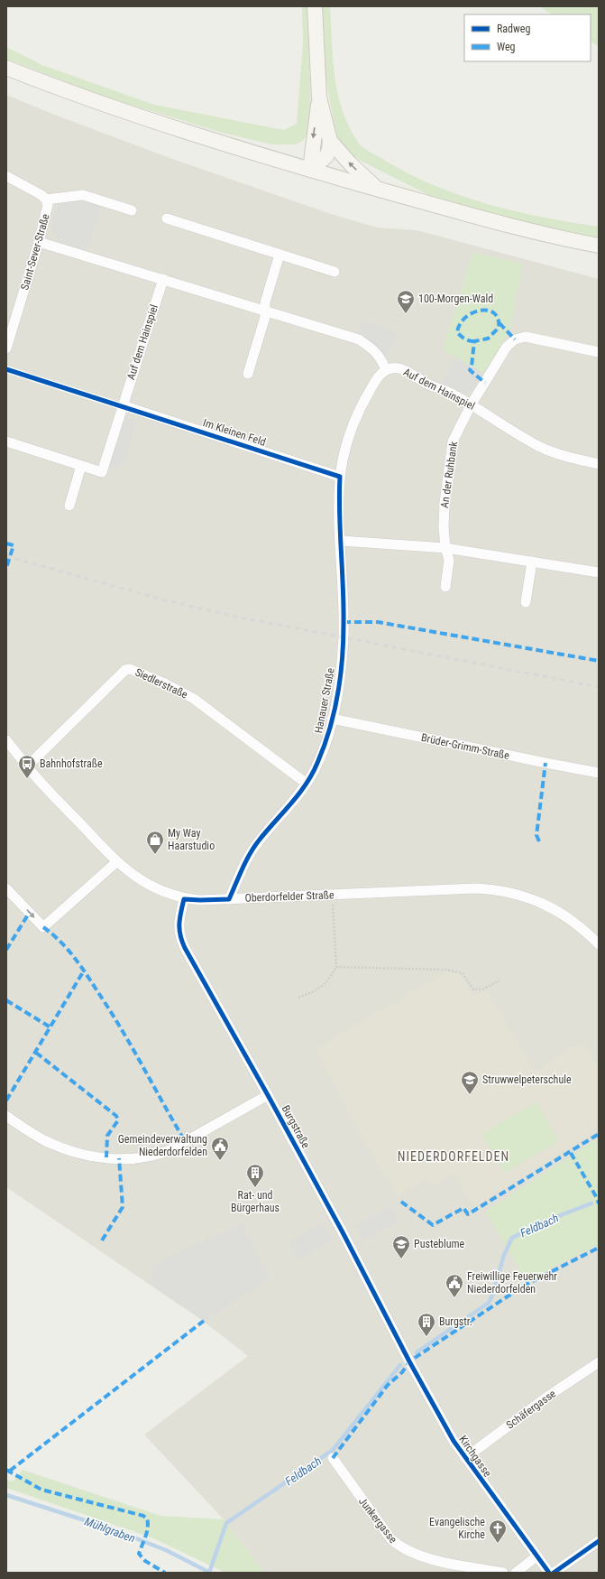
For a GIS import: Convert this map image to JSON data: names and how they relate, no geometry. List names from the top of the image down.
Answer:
{
  "streets": {
    "street": [
      "Saint-Sever-Straße",
      "Auf dem Hainspiel",
      "Im Kleinen Feld",
      "An der Ruhbank",
      "Siedlerstraße",
      "Hanauer Straße",
      "Brüder-Grimm-Straße",
      "Oberdorfelder Straße",
      "Burgstraße",
      "Schäfergasse",
      "Kirchgasse",
      "Junkergasse"
    ]
  },
  "crossings": [
    ["Auf dem Hainspiel", "Im Kleinen Feld"],
    ["Auf dem Hainspiel", "An der Ruhbank"],
    ["Auf dem Hainspiel", "Hanauer Straße"],
    ["Im Kleinen Feld", "Hanauer Straße"],
    ["Siedlerstraße", "Hanauer Straße"],
    ["Siedlerstraße", "Oberdorfelder Straße"],
    ["Hanauer Straße", "Brüder-Grimm-Straße"],
    ["Hanauer Straße", "Oberdorfelder Straße"],
    ["Oberdorfelder Straße", "Burgstraße"],
    ["Burgstraße", "Kirchgasse"],
    ["Schäfergasse", "Kirchgasse"]
  ],
  "districts": ["NIEDERDORFELDEN"],
  "water": ["Feldbach", "Mühlgraben"],
  "places": {
    "school or university": ["100-Morgen-Wald", "Struwwelpeterschule", "Pusteblume"],
    "bus stop": ["Bahnhofstraße"],
    "shop": ["My Way Haarstudio"],
    "public building": ["Gemeindeverwaltung Niederdorfelden", "Freiwillige Feuerwehr Niederdorfelden"],
    "building": ["Rat- und Bürgerhaus", "Burgstr."],
    "church": ["Evangelische Kirche"]
  },
  "legend": ["Radweg", "Weg"]
}
